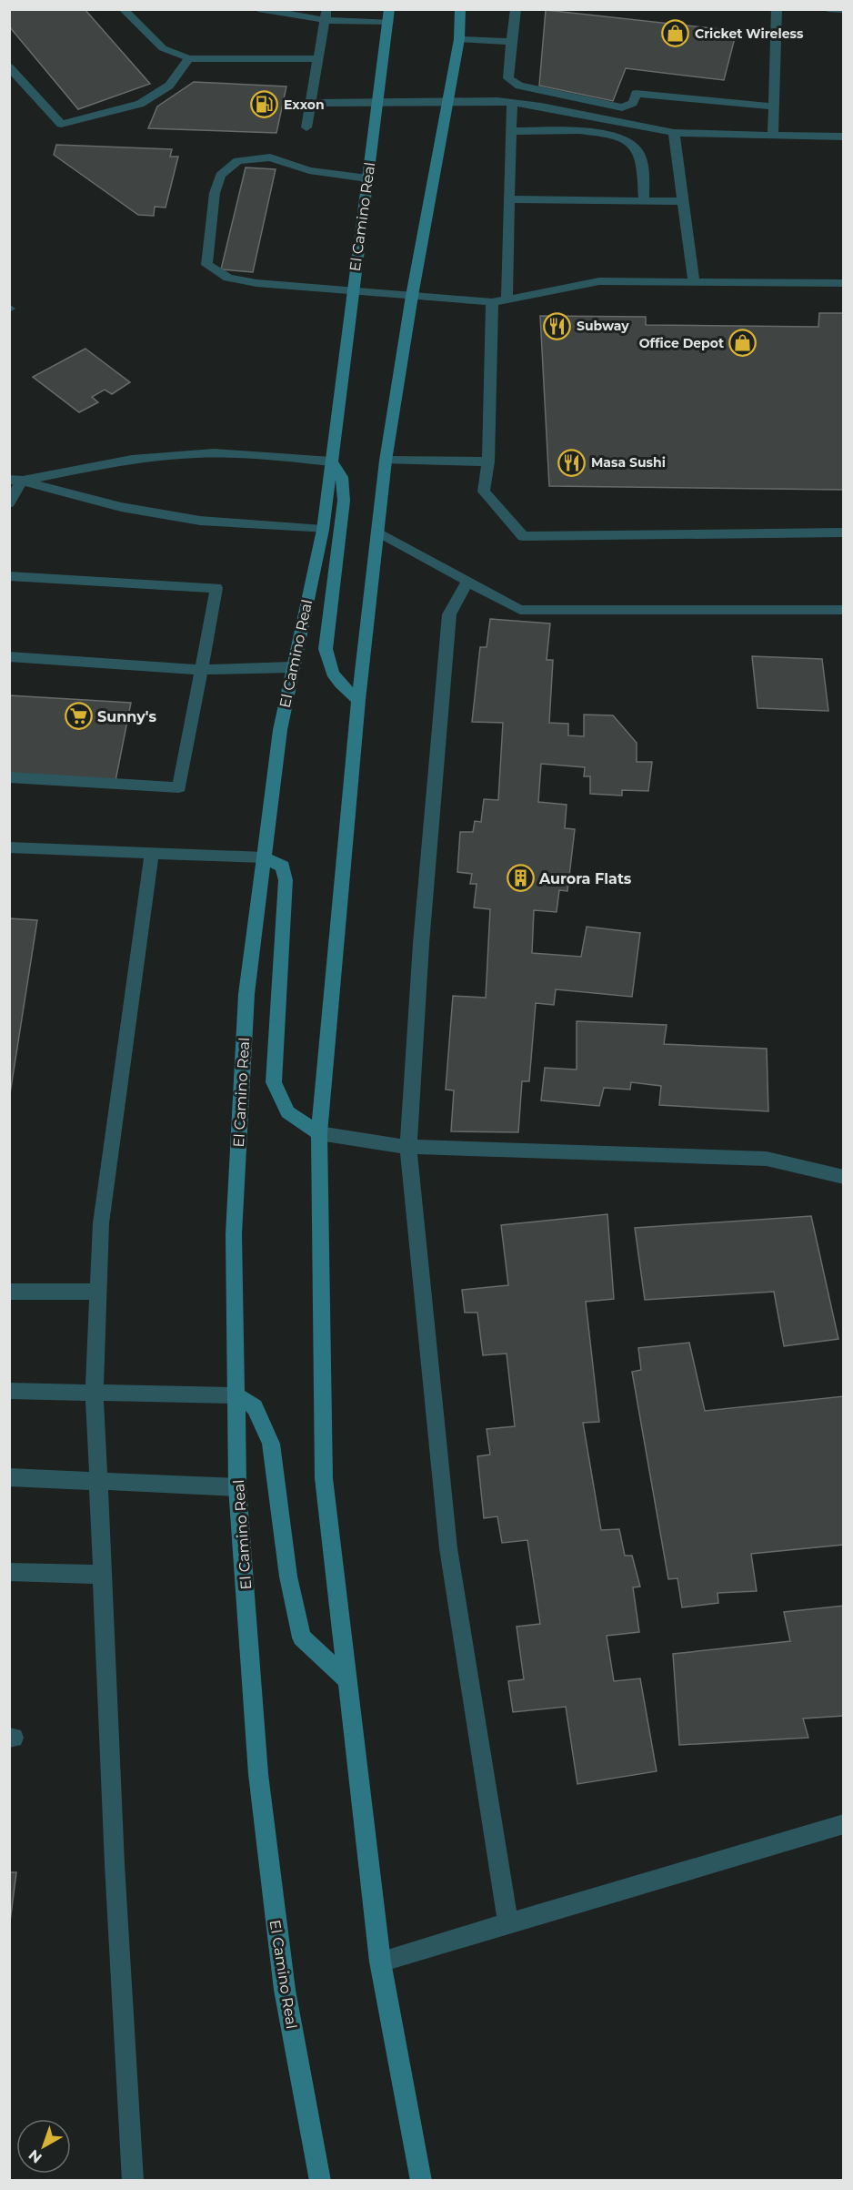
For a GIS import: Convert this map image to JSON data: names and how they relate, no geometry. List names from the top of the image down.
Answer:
{
  "streets": {
    "main road": ["El Camino Real"]
  },
  "places": {
    "shop": ["Cricket Wireless", "Office Depot"],
    "fuel station": ["Exxon"],
    "restaurant": ["Subway", "Masa Sushi"],
    "supermarket": ["Sunny's"],
    "building": ["Aurora Flats"]
  },
  "north": "bottom left"
}
